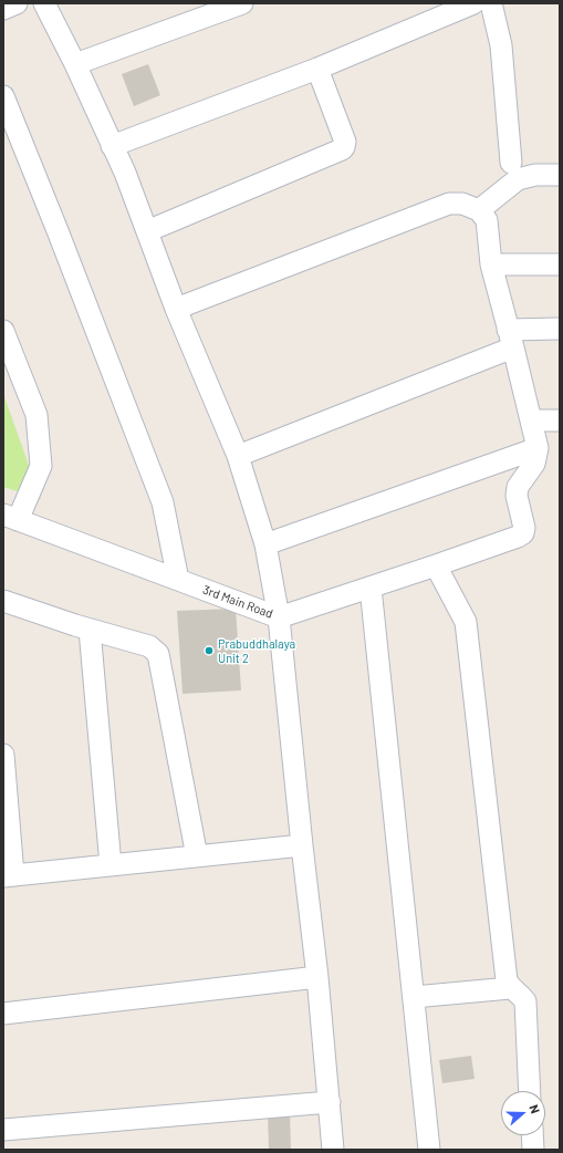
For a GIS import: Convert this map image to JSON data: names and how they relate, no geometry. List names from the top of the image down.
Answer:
{
  "streets": {
    "street": ["3rd Main Road"]
  },
  "places": ["Prabuddhalaya Unit 2"],
  "north": "right"
}
